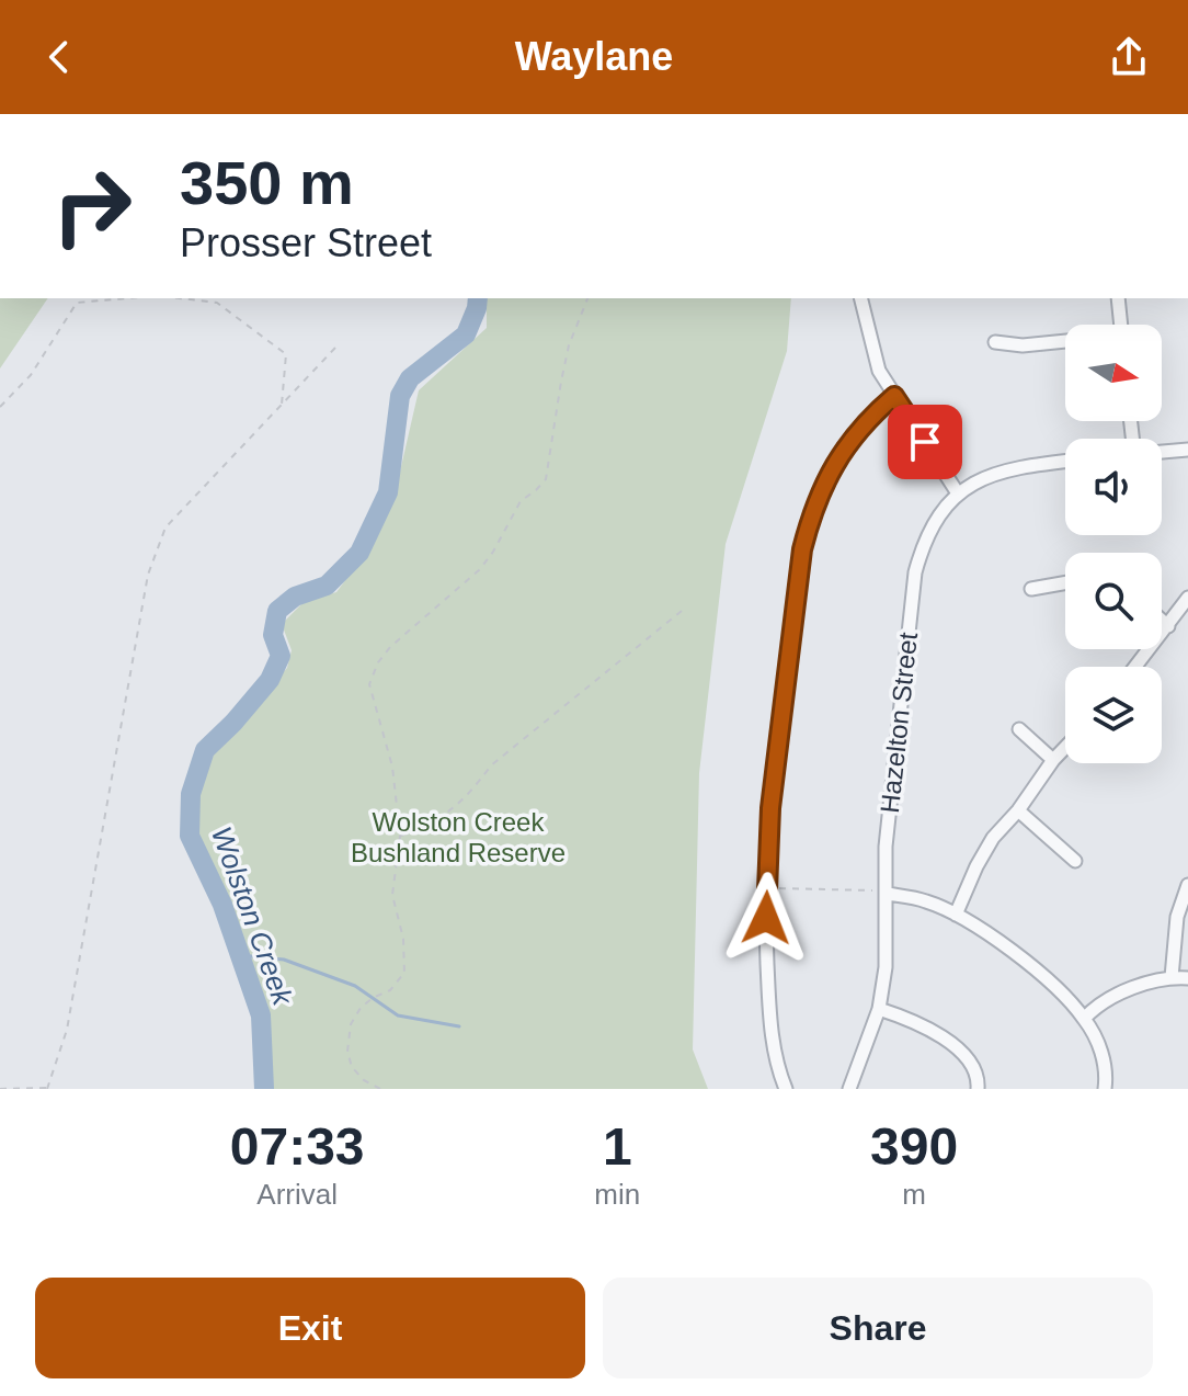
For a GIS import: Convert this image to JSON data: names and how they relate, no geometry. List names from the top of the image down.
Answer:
{
  "streets": {
    "street": ["Hazelton Street"]
  },
  "water": ["Wolston Creek"],
  "parks": ["Wolston Creek Bushland Reserve"],
  "north": "right",
  "page": {
    "header": "Waylane",
    "turn": ["350 m", "Prosser Street"],
    "eta": [
      "07:33",
      "Arrival",
      "1",
      "min",
      "390",
      "m"
    ],
    "buttons": ["Exit", "Share"]
  }
}
